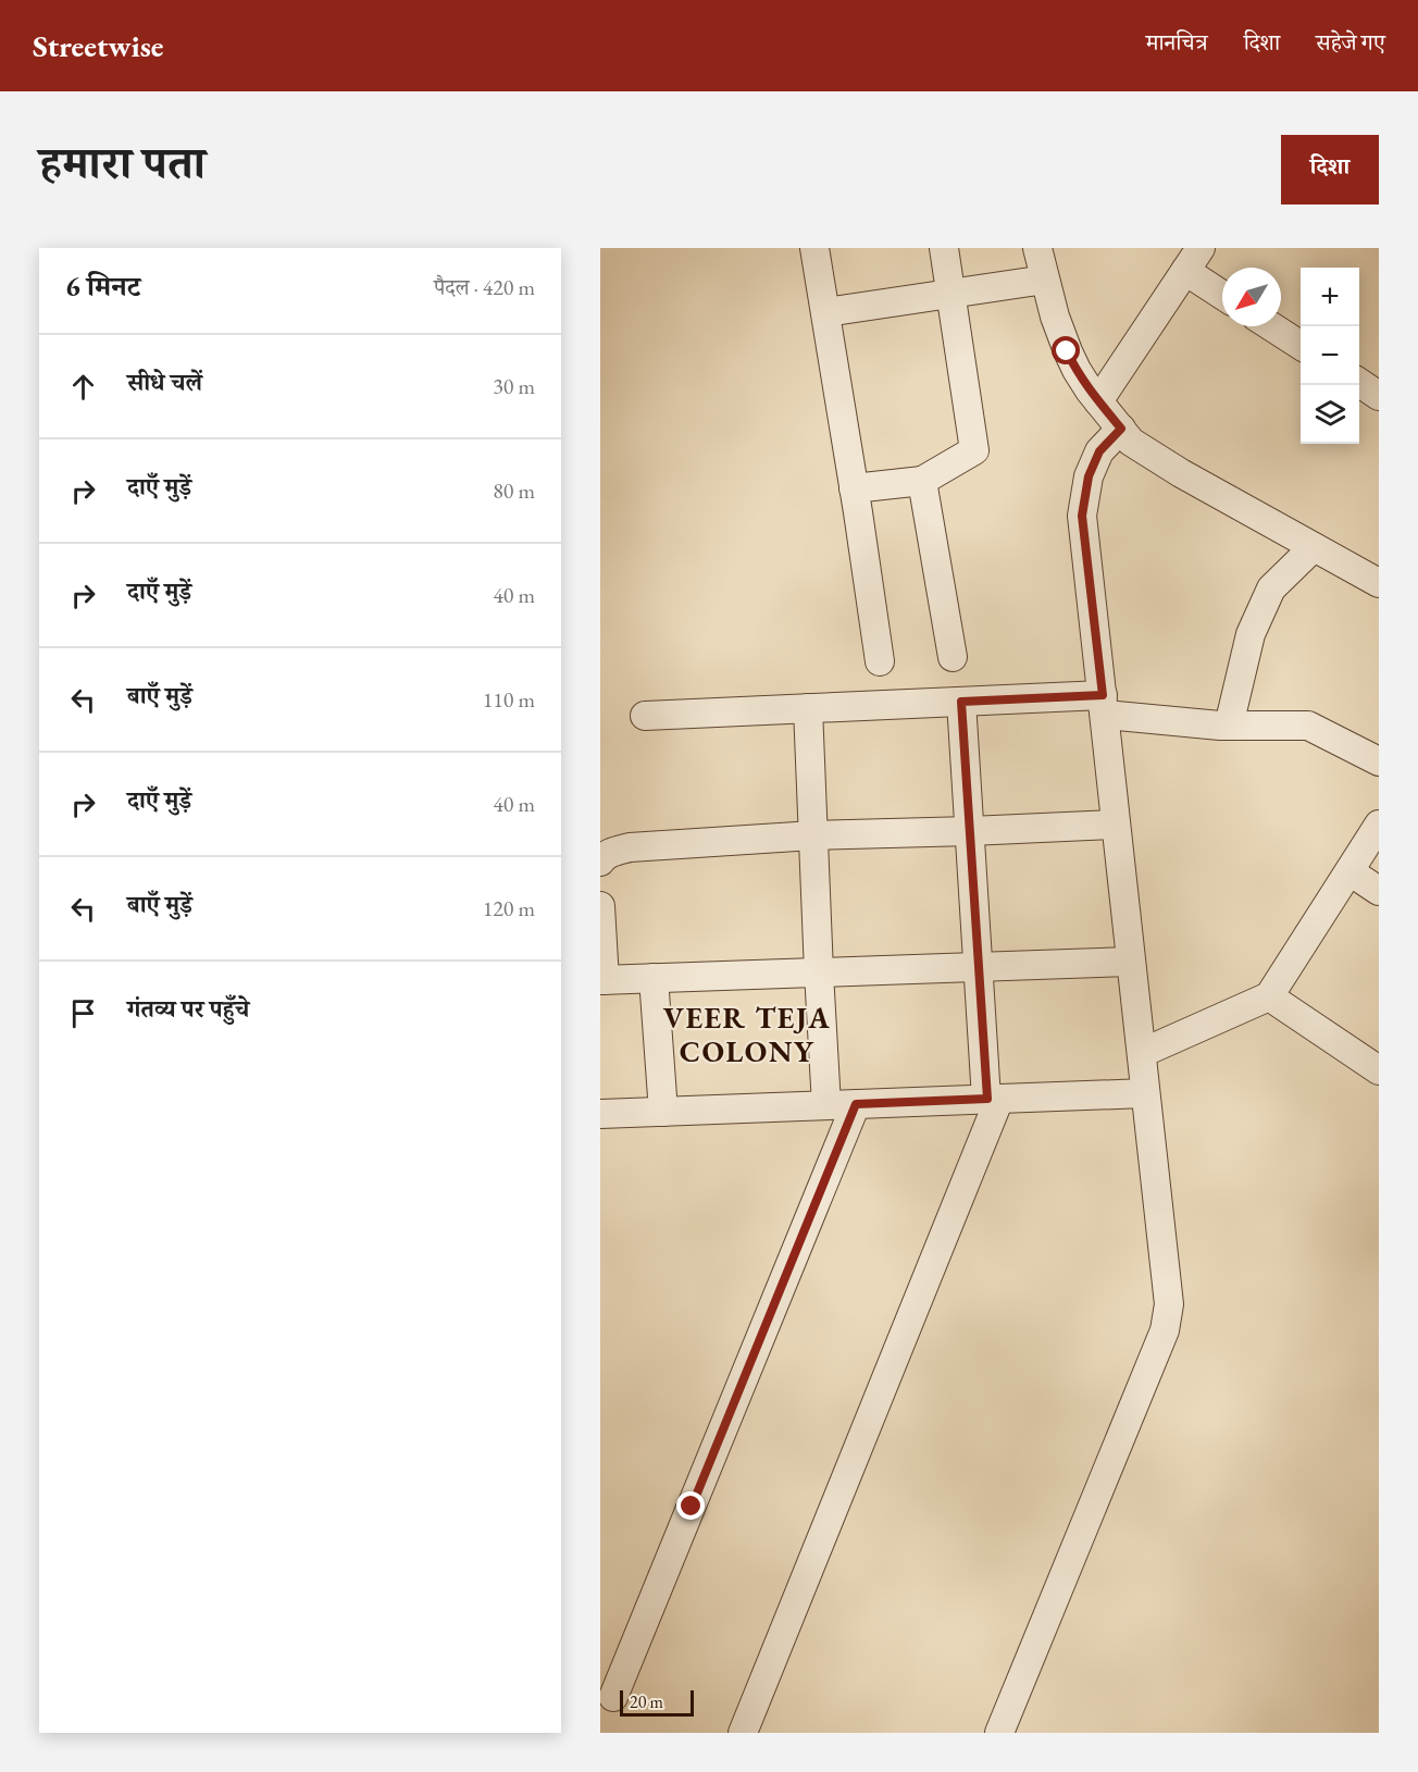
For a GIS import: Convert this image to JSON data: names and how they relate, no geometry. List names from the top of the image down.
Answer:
{
  "districts": ["VEER TEJA COLONY"],
  "scale_bar": "20 m",
  "north": "bottom left",
  "page": {
    "header": "Streetwise",
    "nav": ["मानचित्र", "दिशा", "सहेजे गए"],
    "title": "हमारा पता",
    "buttons": "दिशा",
    "heading": ["6 मिनट", "पैदल · 420 m"],
    "map_buttons": ["+", "−"],
    "list": [
      ["सीधे चलें", "30 m"],
      ["दाएँ मुड़ें", "80 m"],
      ["दाएँ मुड़ें", "40 m"],
      ["बाएँ मुड़ें", "110 m"],
      ["दाएँ मुड़ें", "40 m"],
      ["बाएँ मुड़ें", "120 m"],
      "गंतव्य पर पहुँचे"
    ],
    "scale": "20 m"
  }
}
